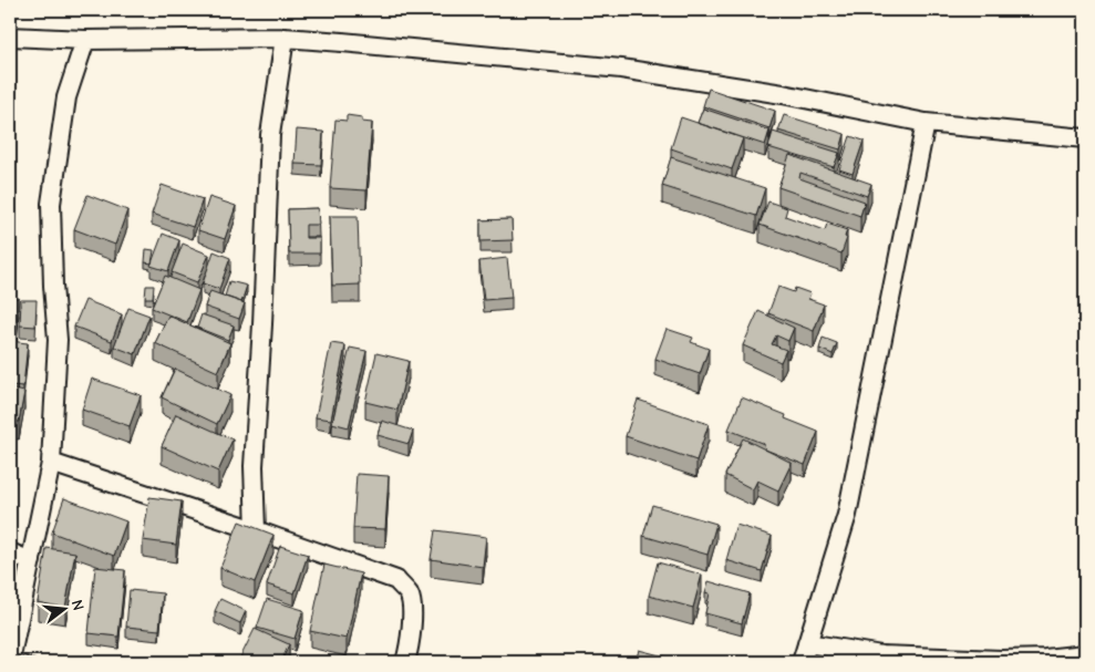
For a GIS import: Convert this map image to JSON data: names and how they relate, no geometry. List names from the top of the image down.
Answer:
{
  "north": "right"
}
